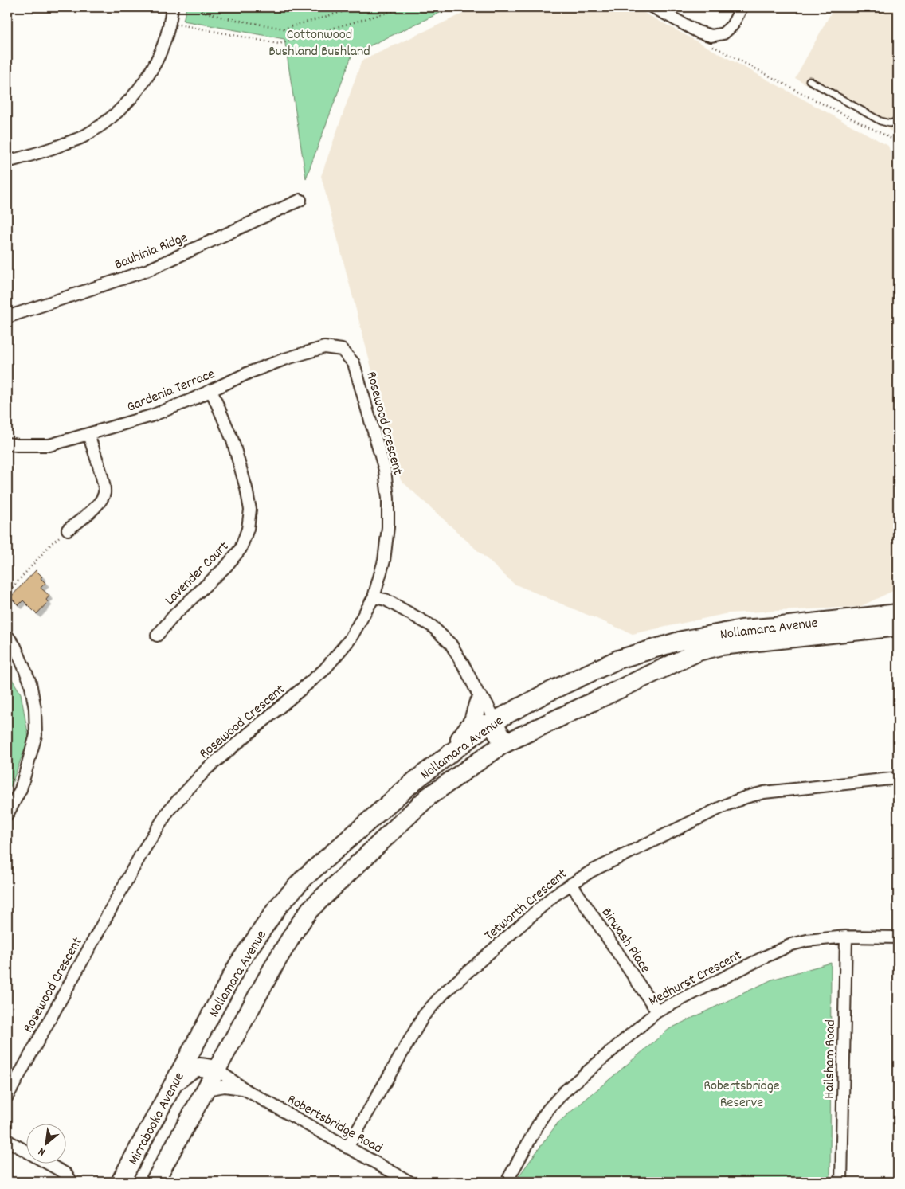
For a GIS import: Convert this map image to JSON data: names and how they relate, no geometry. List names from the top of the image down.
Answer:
{
  "streets": {
    "main road": ["Nollamara Avenue", "Mirrabooka Avenue"],
    "street": [
      "Bauhinia Ridge",
      "Gardenia Terrace",
      "Rosewood Crescent",
      "Lavender Court",
      "Tetworth Crescent",
      "Birwash Place",
      "Medhurst Crescent",
      "Hailsham Road",
      "Robertsbridge Road"
    ]
  },
  "crossings": [
    ["Gardenia Terrace", "Rosewood Crescent"],
    ["Gardenia Terrace", "Lavender Court"],
    ["Nollamara Avenue", "Mirrabooka Avenue"],
    ["Nollamara Avenue", "Robertsbridge Road"],
    ["Tetworth Crescent", "Birwash Place"],
    ["Tetworth Crescent", "Robertsbridge Road"],
    ["Birwash Place", "Medhurst Crescent"],
    ["Medhurst Crescent", "Hailsham Road"],
    ["Mirrabooka Avenue", "Robertsbridge Road"]
  ],
  "parks": ["Cottonwood Bushland Bushland", "Robertsbridge Reserve"],
  "north": "bottom left"
}
